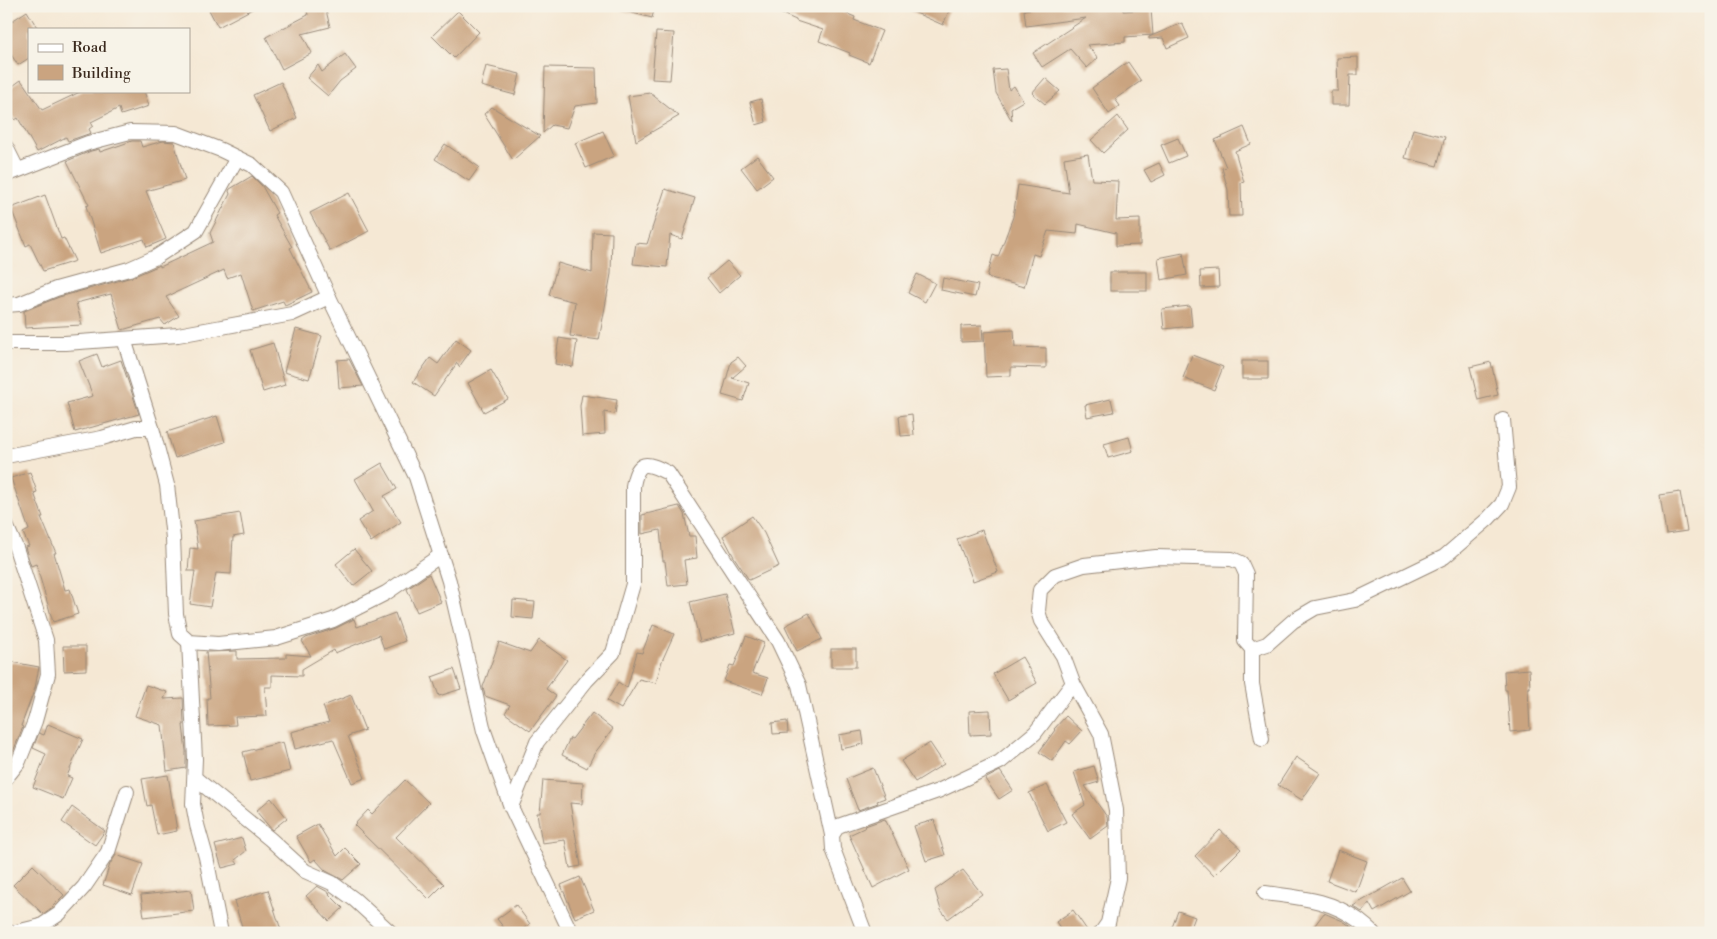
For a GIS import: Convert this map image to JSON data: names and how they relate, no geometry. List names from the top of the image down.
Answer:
{
  "legend": ["Road", "Building"]
}
